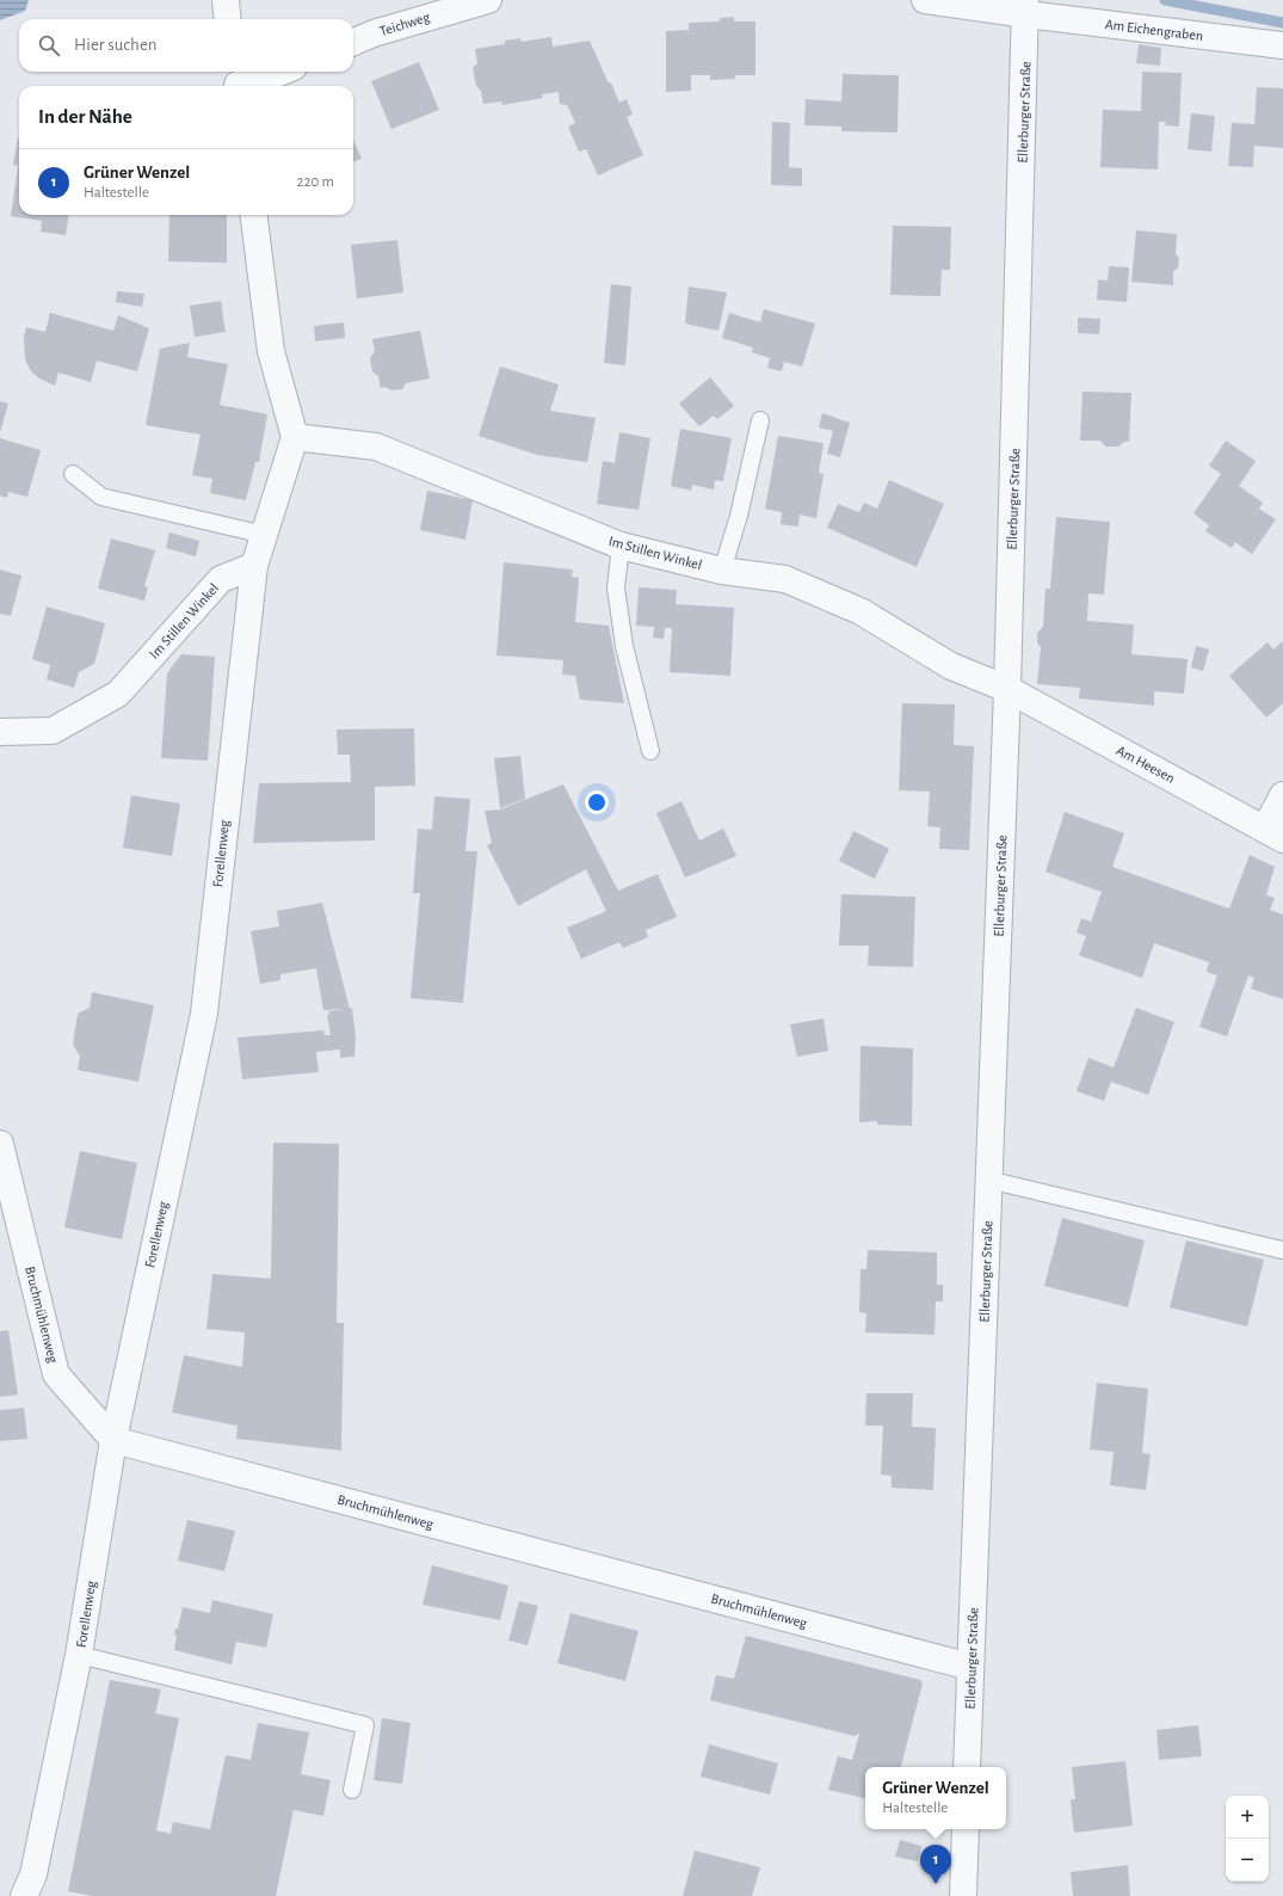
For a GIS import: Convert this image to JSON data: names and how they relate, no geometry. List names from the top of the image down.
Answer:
{
  "streets": {
    "street": [
      "Teichweg",
      "Am Eichengraben",
      "Ellerburger Straße",
      "Im Stillen Winkel",
      "Am Heesen",
      "Forellenweg",
      "Bruchmühlenweg"
    ]
  },
  "crossings": [
    ["Am Eichengraben", "Ellerburger Straße"],
    ["Ellerburger Straße", "Im Stillen Winkel"],
    ["Ellerburger Straße", "Am Heesen"],
    ["Ellerburger Straße", "Bruchmühlenweg"],
    ["Im Stillen Winkel", "Am Heesen"],
    ["Im Stillen Winkel", "Forellenweg"],
    ["Forellenweg", "Bruchmühlenweg"]
  ],
  "page": {
    "search": "Hier suchen",
    "heading": "In der Nähe",
    "list": [
      {
        "mark": "1",
        "name": "Grüner Wenzel",
        "note": "Haltestelle",
        "value": "220 m"
      }
    ],
    "popup": ["Grüner Wenzel", "Haltestelle"],
    "map_buttons": ["+", "−"],
    "pins": "1"
  }
}
